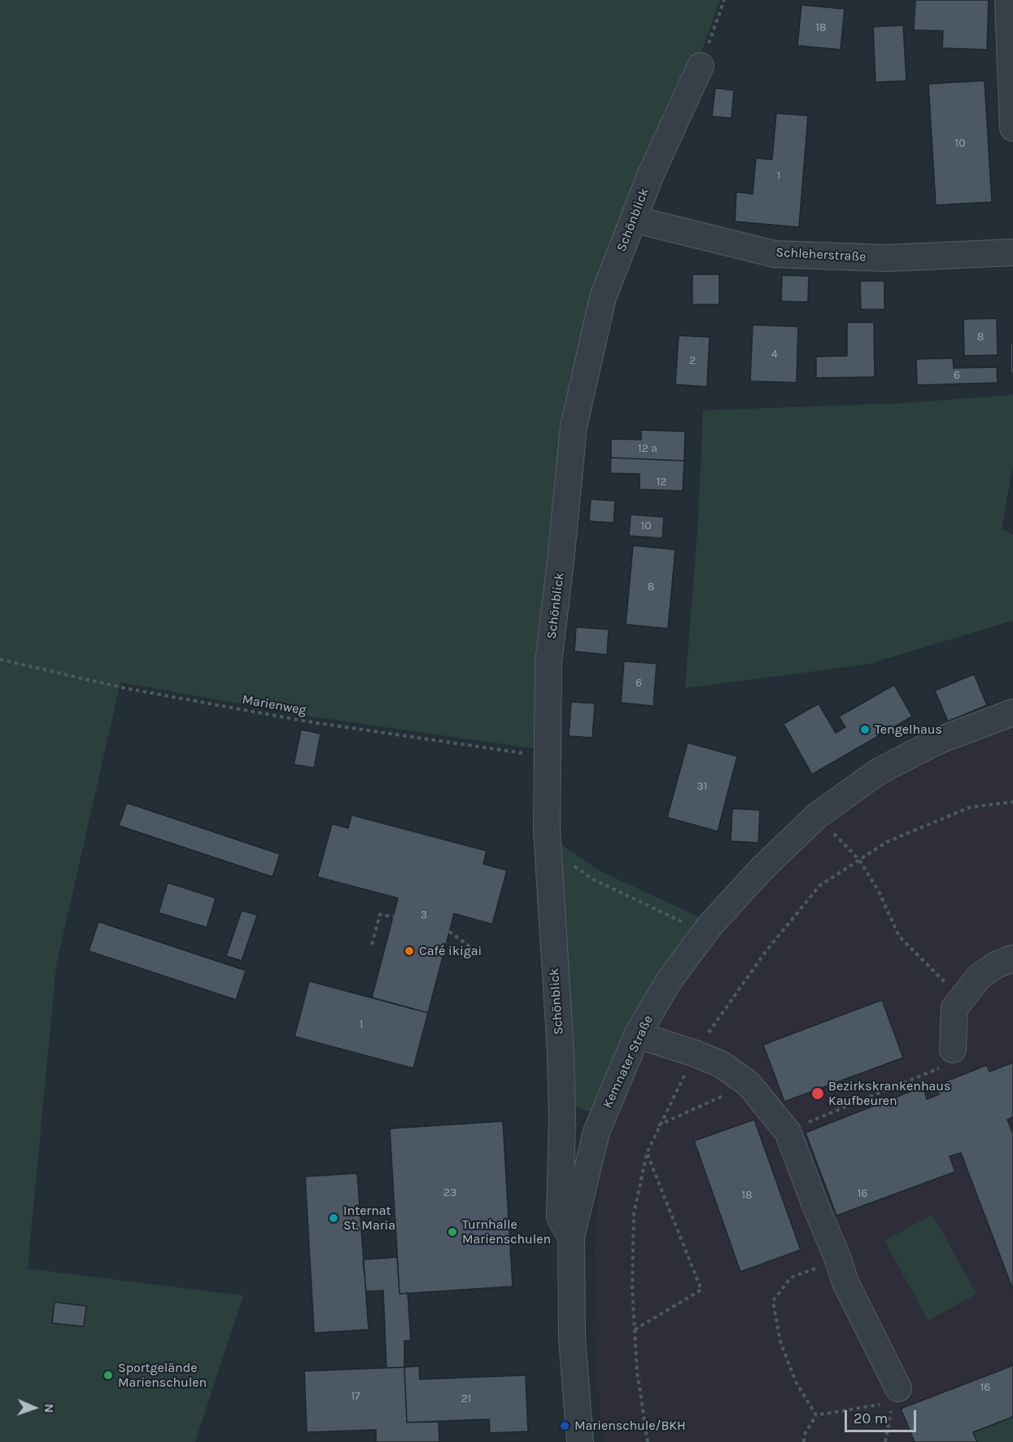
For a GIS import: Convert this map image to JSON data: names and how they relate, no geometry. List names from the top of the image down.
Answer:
{
  "streets": {
    "street": ["Schönblick", "Schleherstraße", "Kemnater Straße"],
    "path": ["Marienweg"]
  },
  "crossings": [
    ["Schönblick", "Schleherstraße"],
    ["Schönblick", "Marienweg"],
    ["Schönblick", "Kemnater Straße"]
  ],
  "places": [
    "Tengelhaus",
    "Café ikigai",
    "Bezirkskrankenhaus Kaufbeuren",
    "Internat St. Maria",
    "Turnhalle Marienschulen",
    "Sportgelände Marienschulen",
    "Marienschule/BKH"
  ],
  "house_numbers": [
    "18",
    "10",
    "1",
    "8",
    "4",
    "2",
    "6",
    "12 a",
    "12",
    "10",
    "8",
    "6",
    "31",
    "3",
    "1",
    "23",
    "16",
    "18",
    "16",
    "17",
    "21"
  ],
  "scale_bar": "20 m",
  "north": "right"
}
